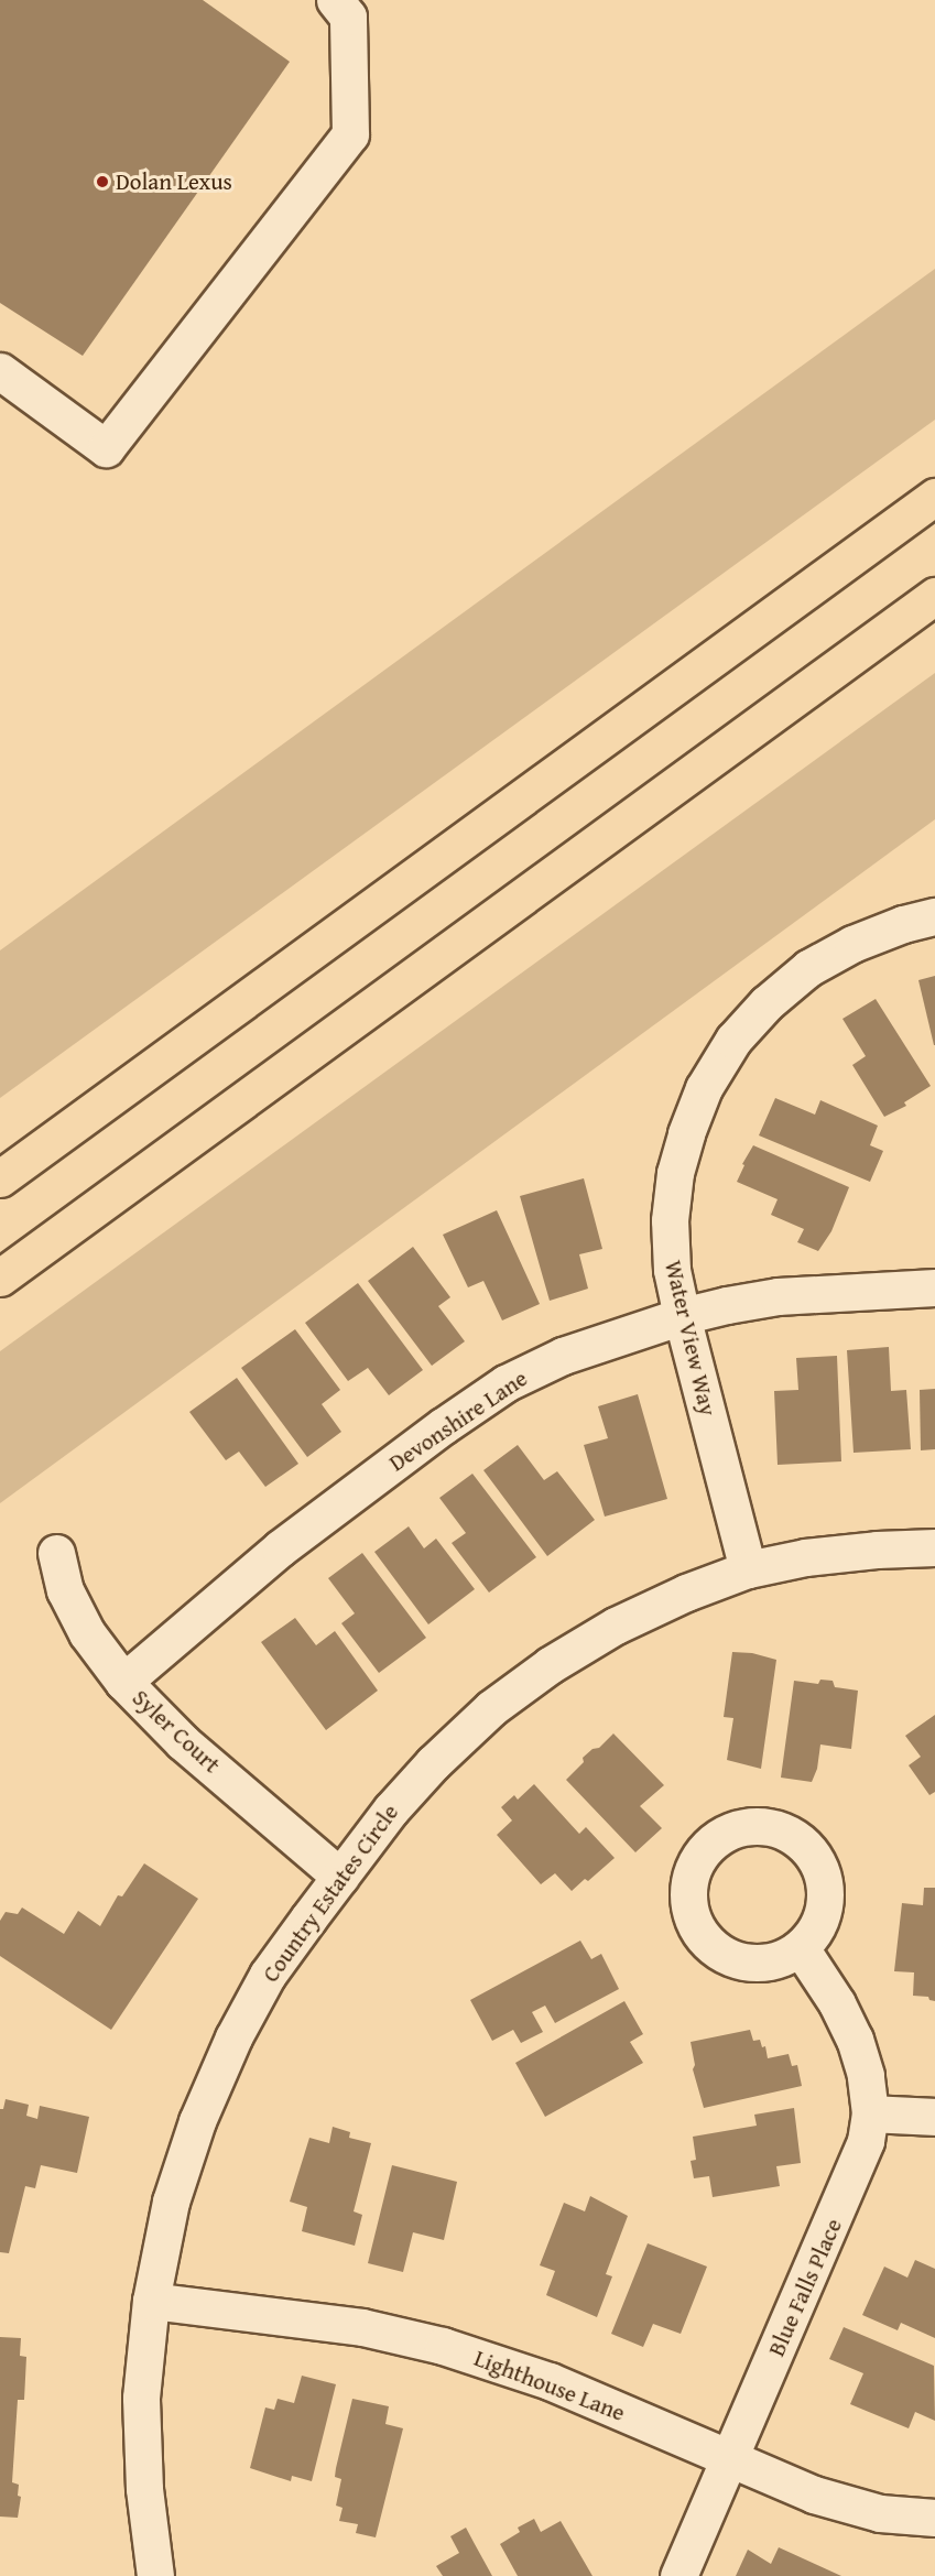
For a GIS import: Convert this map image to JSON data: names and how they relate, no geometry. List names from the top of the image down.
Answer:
{
  "streets": {
    "street": [
      "Water View Way",
      "Devonshire Lane",
      "Syler Court",
      "Country Estates Circle",
      "Blue Falls Place",
      "Lighthouse Lane"
    ]
  },
  "crossings": [
    ["Water View Way", "Devonshire Lane"],
    ["Water View Way", "Country Estates Circle"],
    ["Devonshire Lane", "Syler Court"],
    ["Syler Court", "Country Estates Circle"],
    ["Country Estates Circle", "Lighthouse Lane"],
    ["Blue Falls Place", "Lighthouse Lane"]
  ],
  "places": ["Dolan Lexus"]
}
